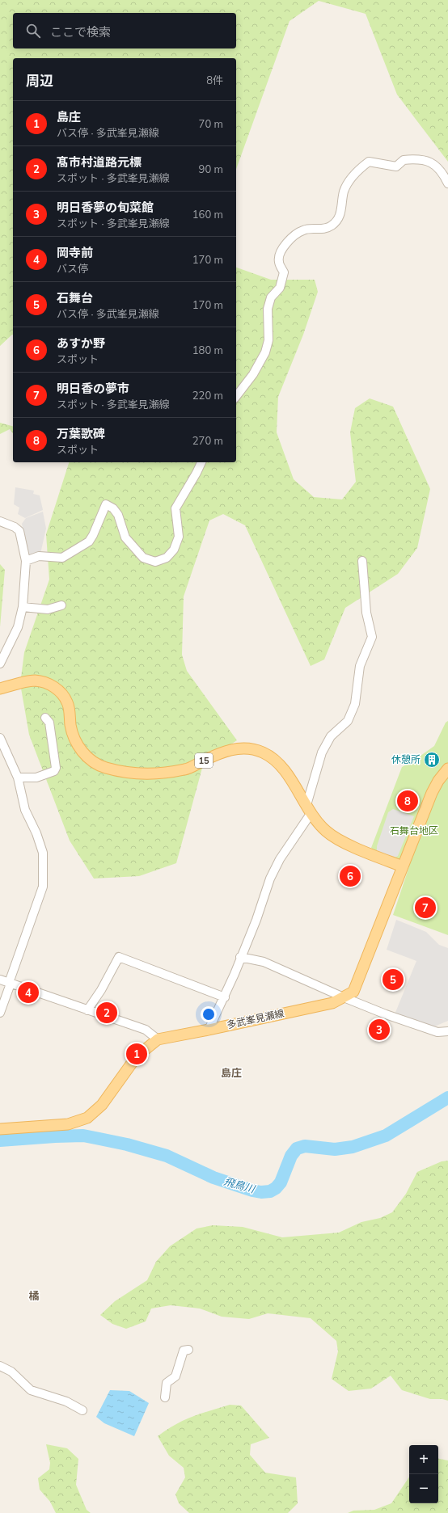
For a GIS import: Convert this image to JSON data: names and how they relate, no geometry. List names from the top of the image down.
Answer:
{
  "streets": {
    "main road": ["15", "多武峯見瀬線"]
  },
  "crossings": [
    ["15", "多武峯見瀬線"]
  ],
  "districts": ["島庄", "橘"],
  "water": ["飛鳥川"],
  "parks": ["石舞台地区"],
  "places": {
    "building": ["休憩所"]
  },
  "page": {
    "search": "ここで検索",
    "heading": ["周辺", "8件"],
    "list": [
      {
        "mark": "1",
        "name": "島庄",
        "note": "バス停 · 多武峯見瀬線",
        "value": "70 m"
      },
      {
        "mark": "2",
        "name": "髙市村道路元標",
        "note": "スポット · 多武峯見瀬線",
        "value": "90 m"
      },
      {
        "mark": "3",
        "name": "明日香夢の旬菜館",
        "note": "スポット · 多武峯見瀬線",
        "value": "160 m"
      },
      {
        "mark": "4",
        "name": "岡寺前",
        "note": "バス停",
        "value": "170 m"
      },
      {
        "mark": "5",
        "name": "石舞台",
        "note": "バス停 · 多武峯見瀬線",
        "value": "170 m"
      },
      {
        "mark": "6",
        "name": "あすか野",
        "note": "スポット",
        "value": "180 m"
      },
      {
        "mark": "7",
        "name": "明日香の夢市",
        "note": "スポット · 多武峯見瀬線",
        "value": "220 m"
      },
      {
        "mark": "8",
        "name": "万葉歌碑",
        "note": "スポット",
        "value": "270 m"
      }
    ],
    "pins": [
      "8",
      "6",
      "7",
      "5",
      "4",
      "2",
      "3",
      "1"
    ],
    "map_buttons": ["+", "−"]
  }
}
